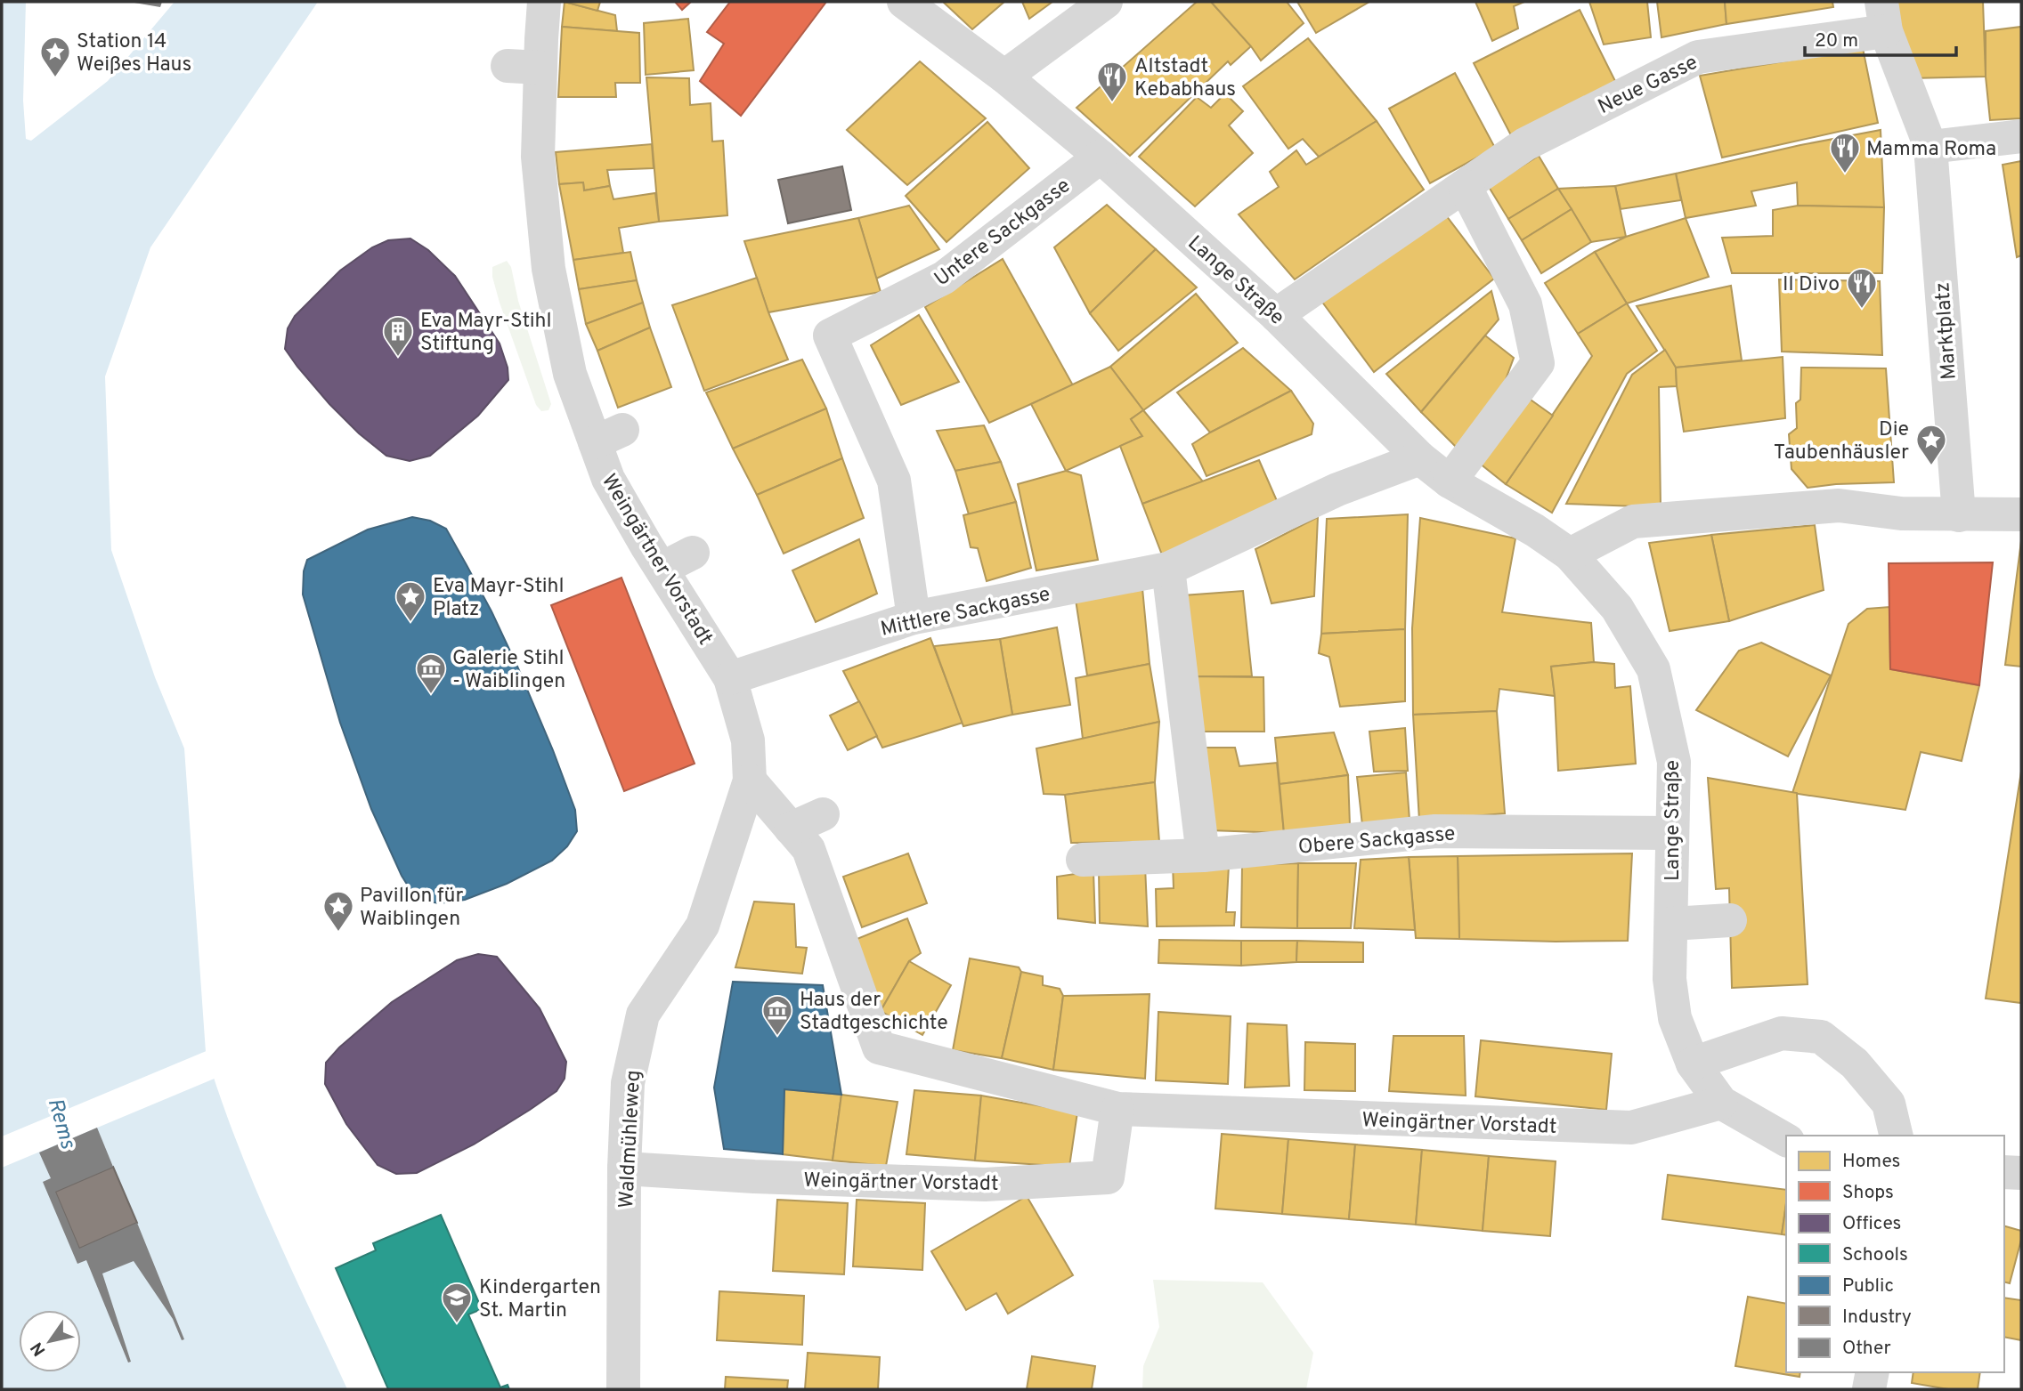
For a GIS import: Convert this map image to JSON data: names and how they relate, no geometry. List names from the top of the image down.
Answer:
{
  "streets": {
    "street": [
      "Neue Gasse",
      "Untere Sackgasse",
      "Lange Straße",
      "Marktplatz",
      "Weingärtner Vorstadt",
      "Mittlere Sackgasse",
      "Obere Sackgasse",
      "Waldmühleweg"
    ]
  },
  "crossings": [
    ["Neue Gasse", "Lange Straße"],
    ["Neue Gasse", "Marktplatz"],
    ["Untere Sackgasse", "Lange Straße"],
    ["Untere Sackgasse", "Mittlere Sackgasse"],
    ["Lange Straße", "Weingärtner Vorstadt"],
    ["Lange Straße", "Mittlere Sackgasse"],
    ["Lange Straße", "Obere Sackgasse"],
    ["Weingärtner Vorstadt", "Mittlere Sackgasse"],
    ["Weingärtner Vorstadt", "Waldmühleweg"]
  ],
  "water": ["Rems"],
  "places": {
    "place": [
      "Station 14 Weißes Haus",
      "Die Taubenhäusler",
      "Eva Mayr-Stihl Platz",
      "Pavillon für Waiblingen"
    ],
    "restaurant": ["Altstadt Kebabhaus", "Mamma Roma", "Il Divo"],
    "building": ["Eva Mayr-Stihl Stiftung"],
    "museum": ["Galerie Stihl - Waiblingen", "Haus der Stadtgeschichte"],
    "school or university": ["Kindergarten St. Martin"]
  },
  "legend": [
    "Homes",
    "Shops",
    "Offices",
    "Schools",
    "Public",
    "Industry",
    "Other"
  ],
  "scale_bar": "20 m",
  "north": "bottom left"
}
